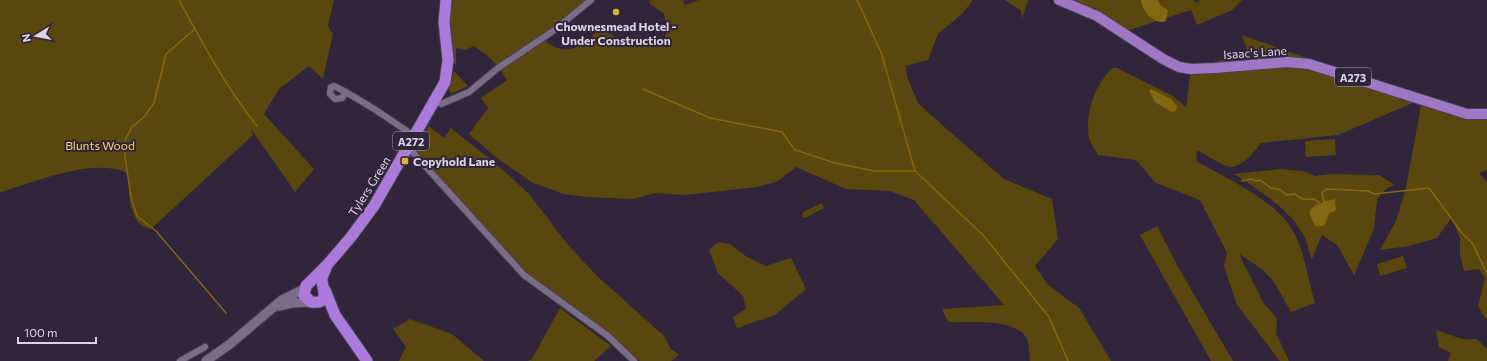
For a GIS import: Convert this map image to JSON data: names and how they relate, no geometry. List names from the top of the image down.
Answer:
{
  "streets": {
    "highway": ["A272", "Tylers Green"],
    "main road": ["Isaac's Lane", "A273"]
  },
  "crossings": [
    ["A272", "Tylers Green"]
  ],
  "parks": ["Blunts Wood"],
  "places": {
    "other": ["Chownesmead Hotel - Under Construction"],
    "transit": ["Copyhold Lane"]
  },
  "scale_bar": "100 m",
  "north": "left"
}
